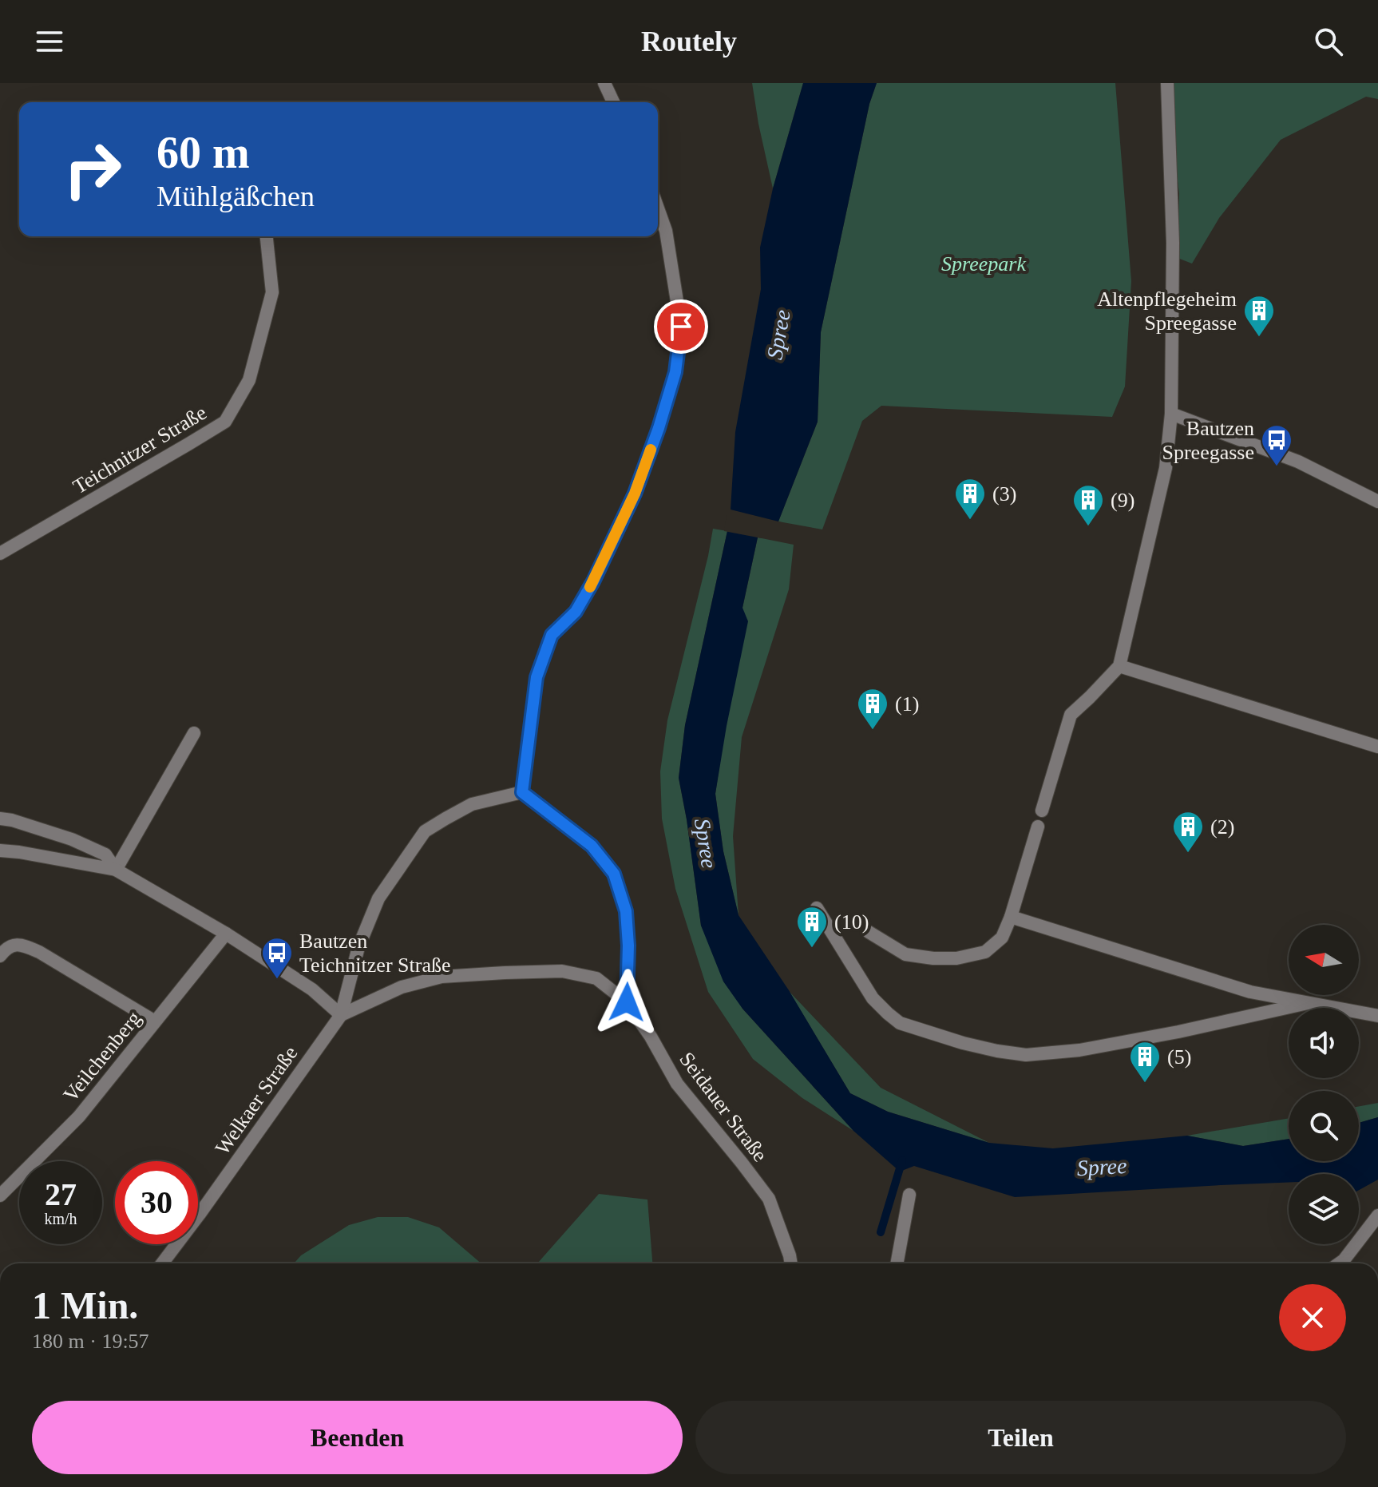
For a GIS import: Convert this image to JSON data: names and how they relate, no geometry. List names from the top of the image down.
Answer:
{
  "streets": {
    "street": [
      "Teichnitzer Straße",
      "Veilchenberg",
      "Welkaer Straße",
      "Seidauer Straße"
    ]
  },
  "crossings": [
    ["Welkaer Straße", "Seidauer Straße"]
  ],
  "water": ["Spree"],
  "parks": ["Spreepark"],
  "places": {
    "building": [
      "Altenpflegeheim Spreegasse",
      "(3)",
      "(9)",
      "(1)",
      "(2)",
      "(10)",
      "(5)"
    ],
    "bus stop": ["Bautzen Spreegasse", "Bautzen Teichnitzer Straße"]
  },
  "north": "left",
  "page": {
    "header": "Routely",
    "turn": ["60 m", "Mühlgäßchen"],
    "speed": "27 km/h",
    "limit": "30",
    "heading": ["1 Min.", "180 m · 19:57"],
    "buttons": ["Beenden", "Teilen"]
  }
}
